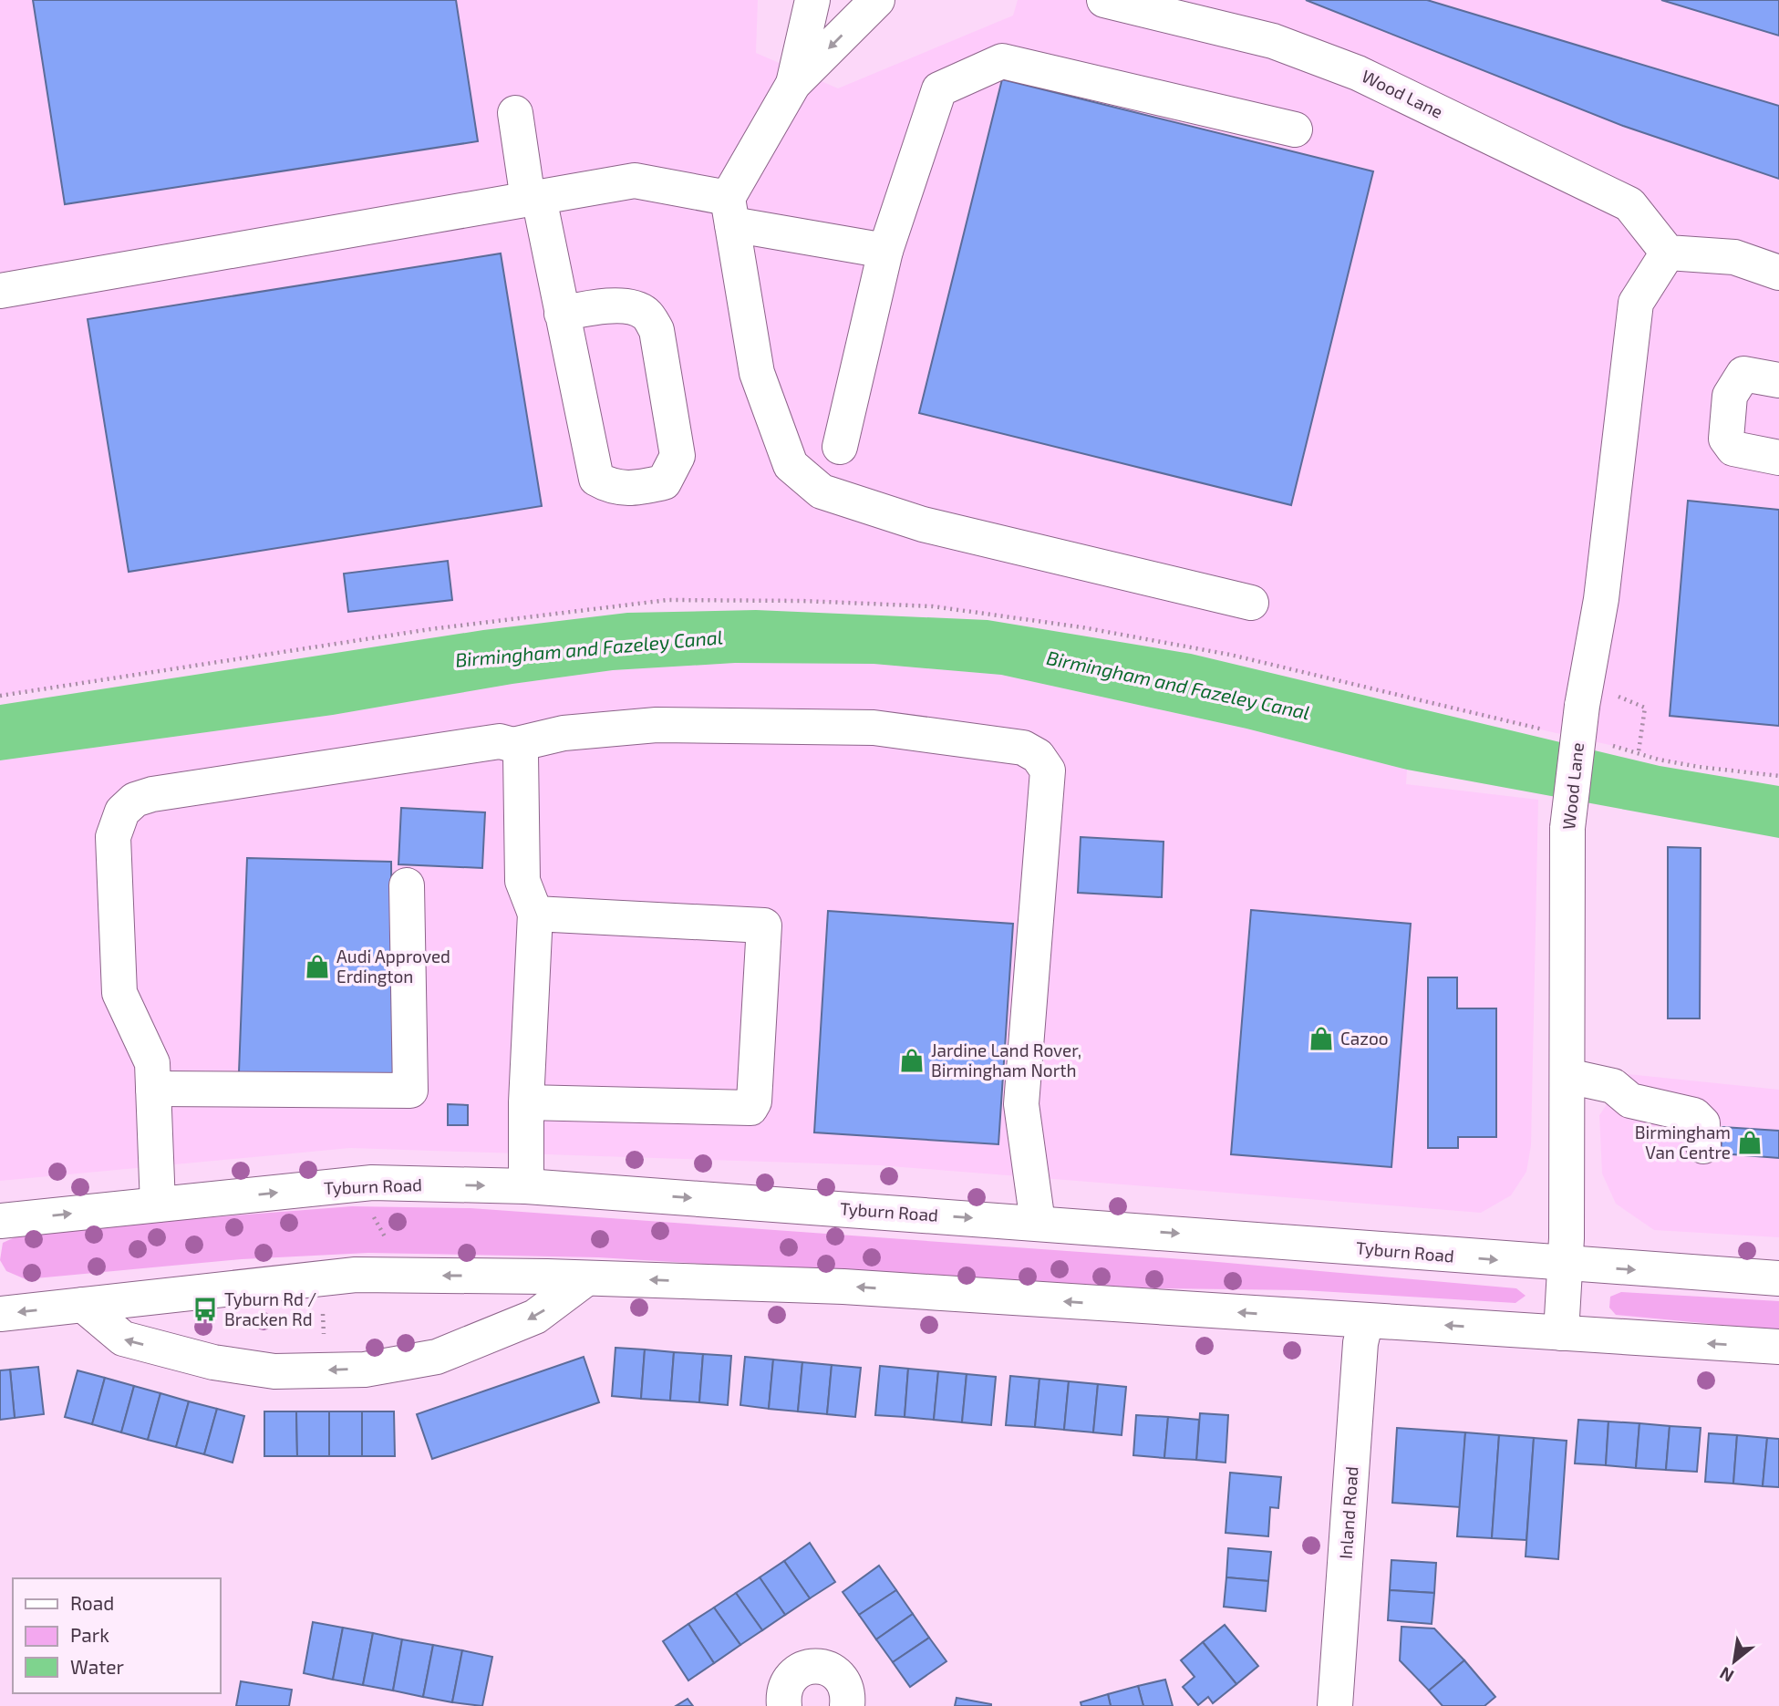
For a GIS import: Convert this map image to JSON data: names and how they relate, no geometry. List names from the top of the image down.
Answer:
{
  "streets": {
    "main road": ["Wood Lane", "Tyburn Road", "Inland Road"]
  },
  "crossings": [
    ["Wood Lane", "Tyburn Road"]
  ],
  "water": ["Birmingham and Fazeley Canal"],
  "places": {
    "shop": [
      "Audi Approved Erdington",
      "Cazoo",
      "Jardine Land Rover, Birmingham North",
      "Birmingham Van Centre"
    ],
    "bus stop": ["Tyburn Rd / Bracken Rd"]
  },
  "legend": ["Road", "Park", "Water"],
  "north": "bottom left"
}
